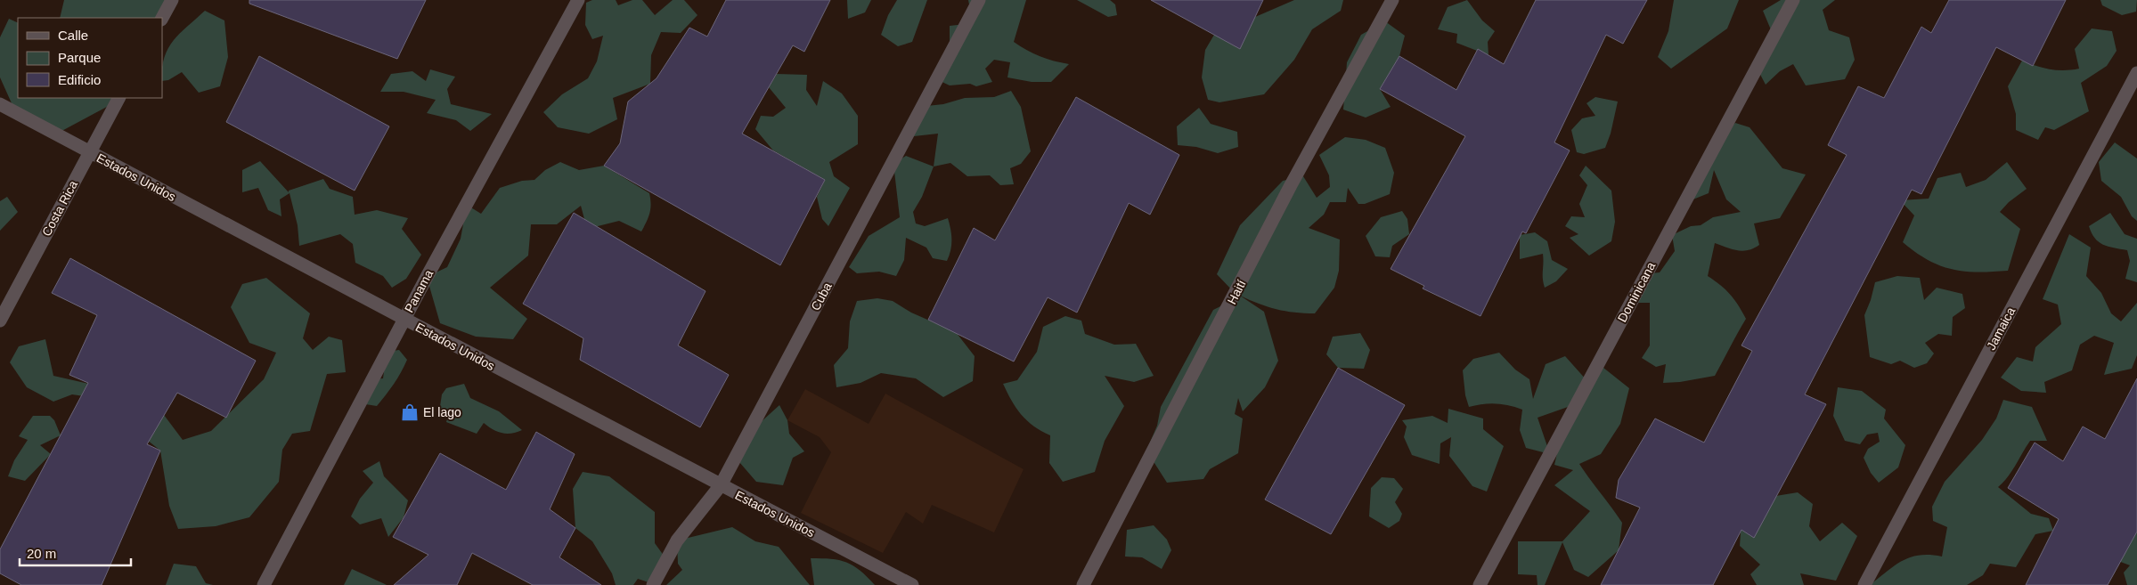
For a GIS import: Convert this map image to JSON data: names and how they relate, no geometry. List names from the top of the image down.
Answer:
{
  "streets": {
    "street": [
      "Estados Unidos",
      "Costa Rica",
      "Panama",
      "Haití",
      "Dominicana",
      "Cuba",
      "Jamaica"
    ]
  },
  "crossings": [
    ["Estados Unidos", "Costa Rica"],
    ["Estados Unidos", "Panama"],
    ["Estados Unidos", "Cuba"]
  ],
  "places": {
    "shop": ["El lago"]
  },
  "legend": ["Calle", "Parque", "Edificio"],
  "scale_bar": "20 m"
}
